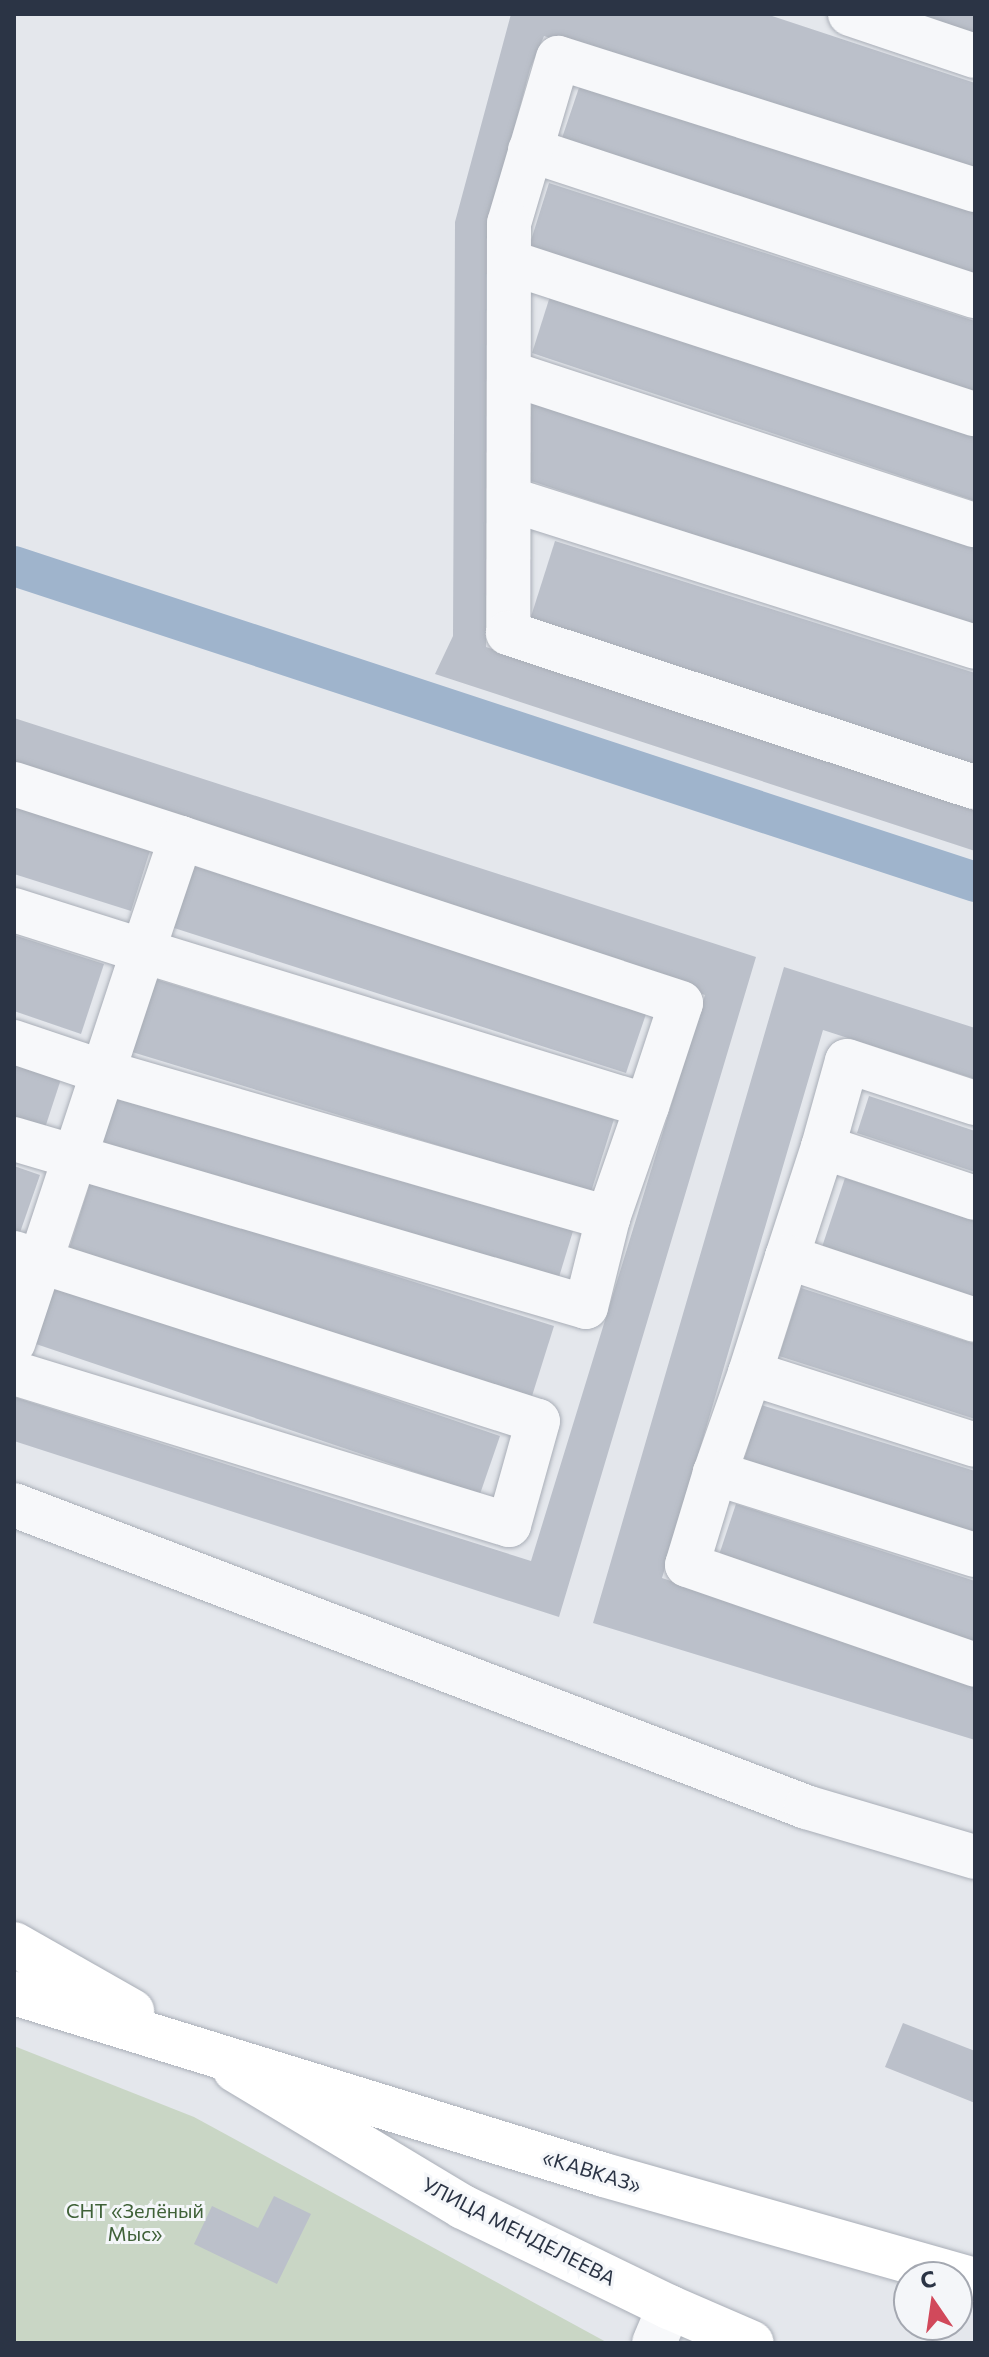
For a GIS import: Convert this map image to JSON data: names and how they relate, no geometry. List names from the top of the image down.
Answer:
{
  "streets": {
    "main road": ["«КАВКАЗ»", "УЛИЦА МЕНДЕЛЕЕВА"]
  },
  "crossings": [
    ["«КАВКАЗ»", "УЛИЦА МЕНДЕЛЕЕВА"]
  ],
  "parks": ["СНТ «Зелёный Мыс»"],
  "north": "top"
}
